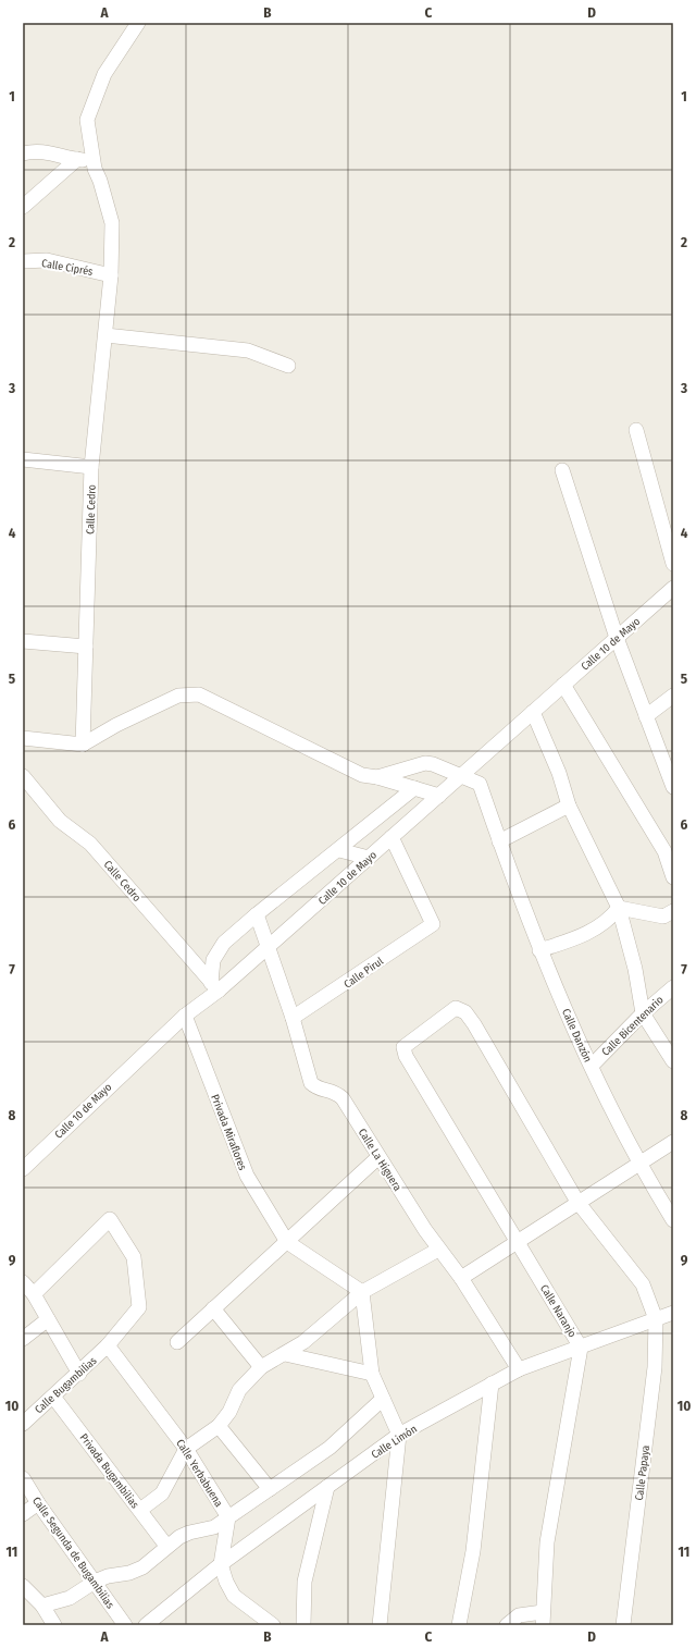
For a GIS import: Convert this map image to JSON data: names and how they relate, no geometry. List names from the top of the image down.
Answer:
{
  "streets": {
    "street": [
      "Calle Ciprés",
      "Calle Cedro",
      "Calle 10 de Mayo",
      "Calle Pirul",
      "Calle Bicentenario",
      "Calle Danzón",
      "Privada Miraflores",
      "Calle La Higuera",
      "Calle Naranjo",
      "Calle Bugambilias",
      "Calle Limón",
      "Privada Bugambilias",
      "Calle Yerbabuena",
      "Calle Papaya",
      "Calle Segunda de Bugambilias"
    ]
  },
  "crossings": [
    ["Calle Ciprés", "Calle Cedro"],
    ["Calle Cedro", "Calle 10 de Mayo"],
    ["Calle 10 de Mayo", "Calle Pirul"],
    ["Calle 10 de Mayo", "Calle Danzón"],
    ["Calle 10 de Mayo", "Privada Miraflores"],
    ["Calle 10 de Mayo", "Calle La Higuera"],
    ["Calle Pirul", "Calle La Higuera"],
    ["Calle Bicentenario", "Calle Danzón"],
    ["Calle La Higuera", "Calle Limón"],
    ["Calle Naranjo", "Calle Limón"],
    ["Calle Bugambilias", "Privada Bugambilias"],
    ["Calle Bugambilias", "Calle Yerbabuena"],
    ["Calle Limón", "Calle Yerbabuena"],
    ["Calle Limón", "Calle Papaya"]
  ],
  "grid": {
    "columns": [
      "A",
      "B",
      "C",
      "D"
    ],
    "rows": [
      "1",
      "2",
      "3",
      "4",
      "5",
      "6",
      "7",
      "8",
      "9",
      "10",
      "11"
    ]
  }
}
